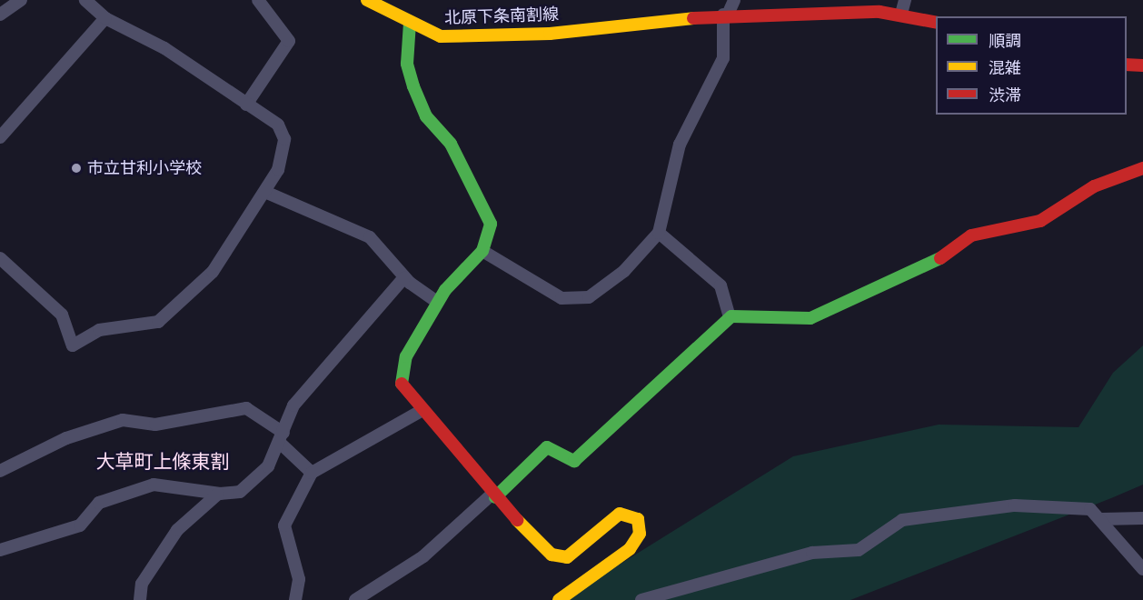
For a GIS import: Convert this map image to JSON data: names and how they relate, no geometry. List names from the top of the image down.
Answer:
{
  "streets": {
    "street": ["北原下条南割線"]
  },
  "districts": ["大草町上條東割"],
  "places": ["市立甘利小学校"],
  "legend": ["順調", "混雑", "渋滞"]
}
